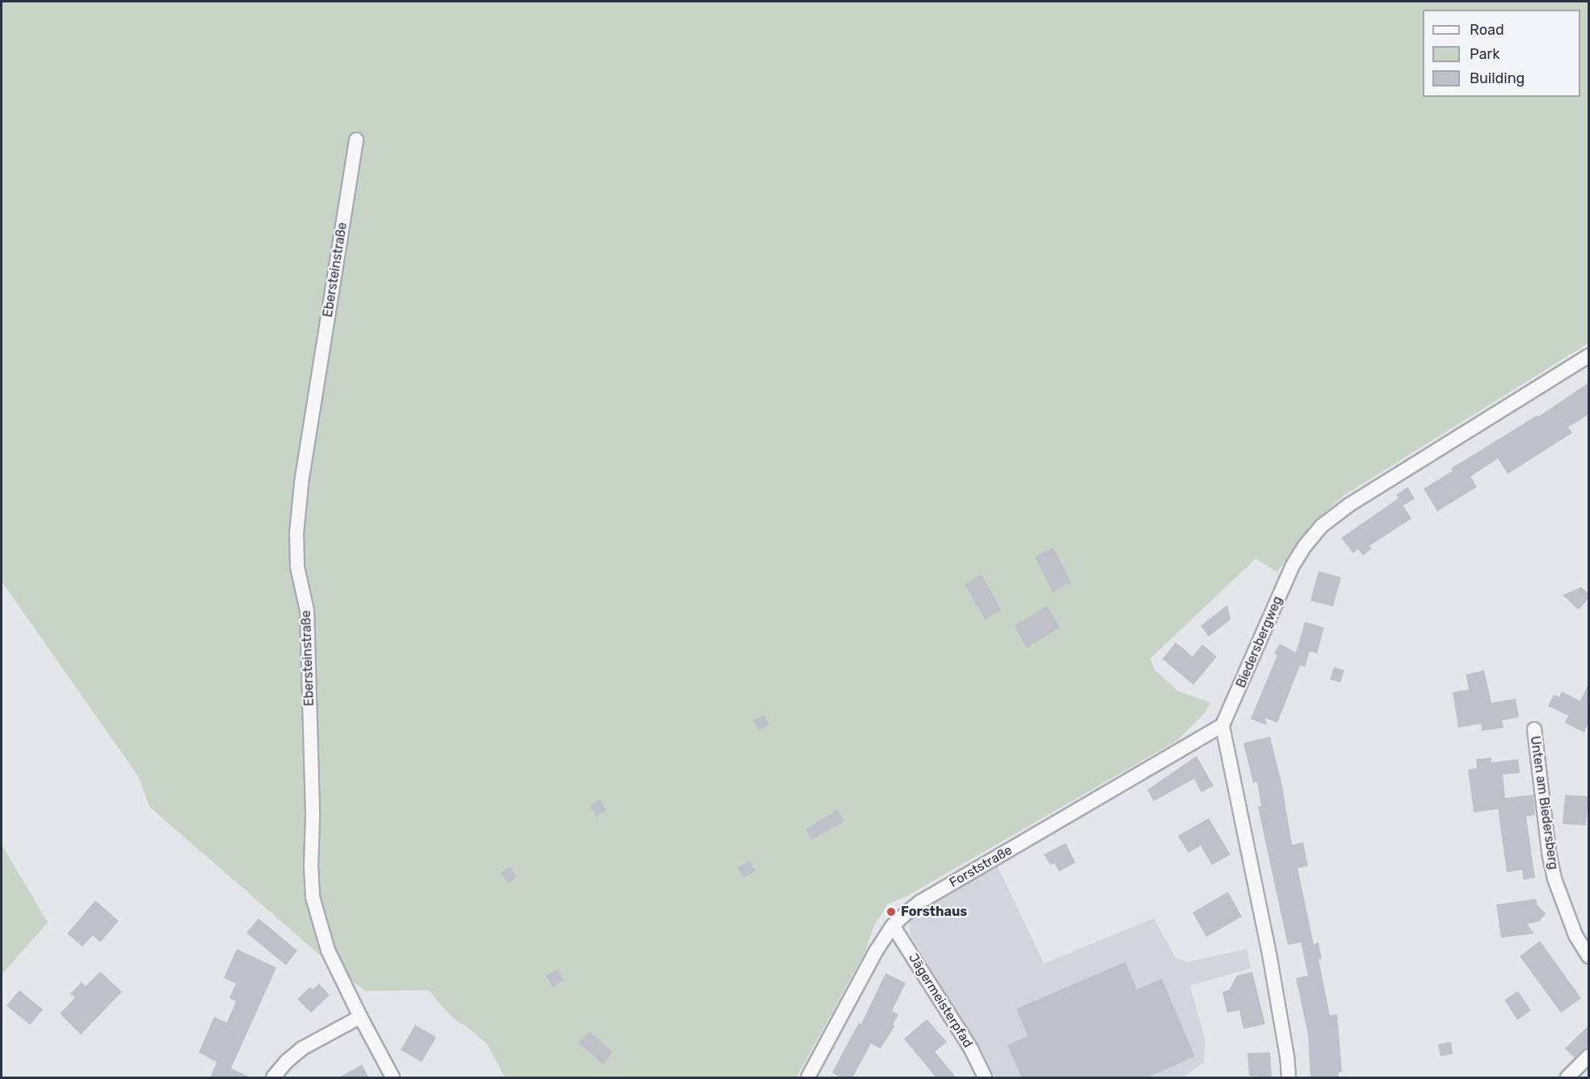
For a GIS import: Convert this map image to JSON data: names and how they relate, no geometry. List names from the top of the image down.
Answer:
{
  "streets": {
    "street": [
      "Ebersteinstraße",
      "Biedersbergweg",
      "Unten am Biedersberg",
      "Forststraße",
      "Jägermeisterpfad"
    ]
  },
  "crossings": [
    ["Biedersbergweg", "Forststraße"],
    ["Forststraße", "Jägermeisterpfad"]
  ],
  "places": ["Forsthaus"],
  "legend": ["Road", "Park", "Building"]
}
